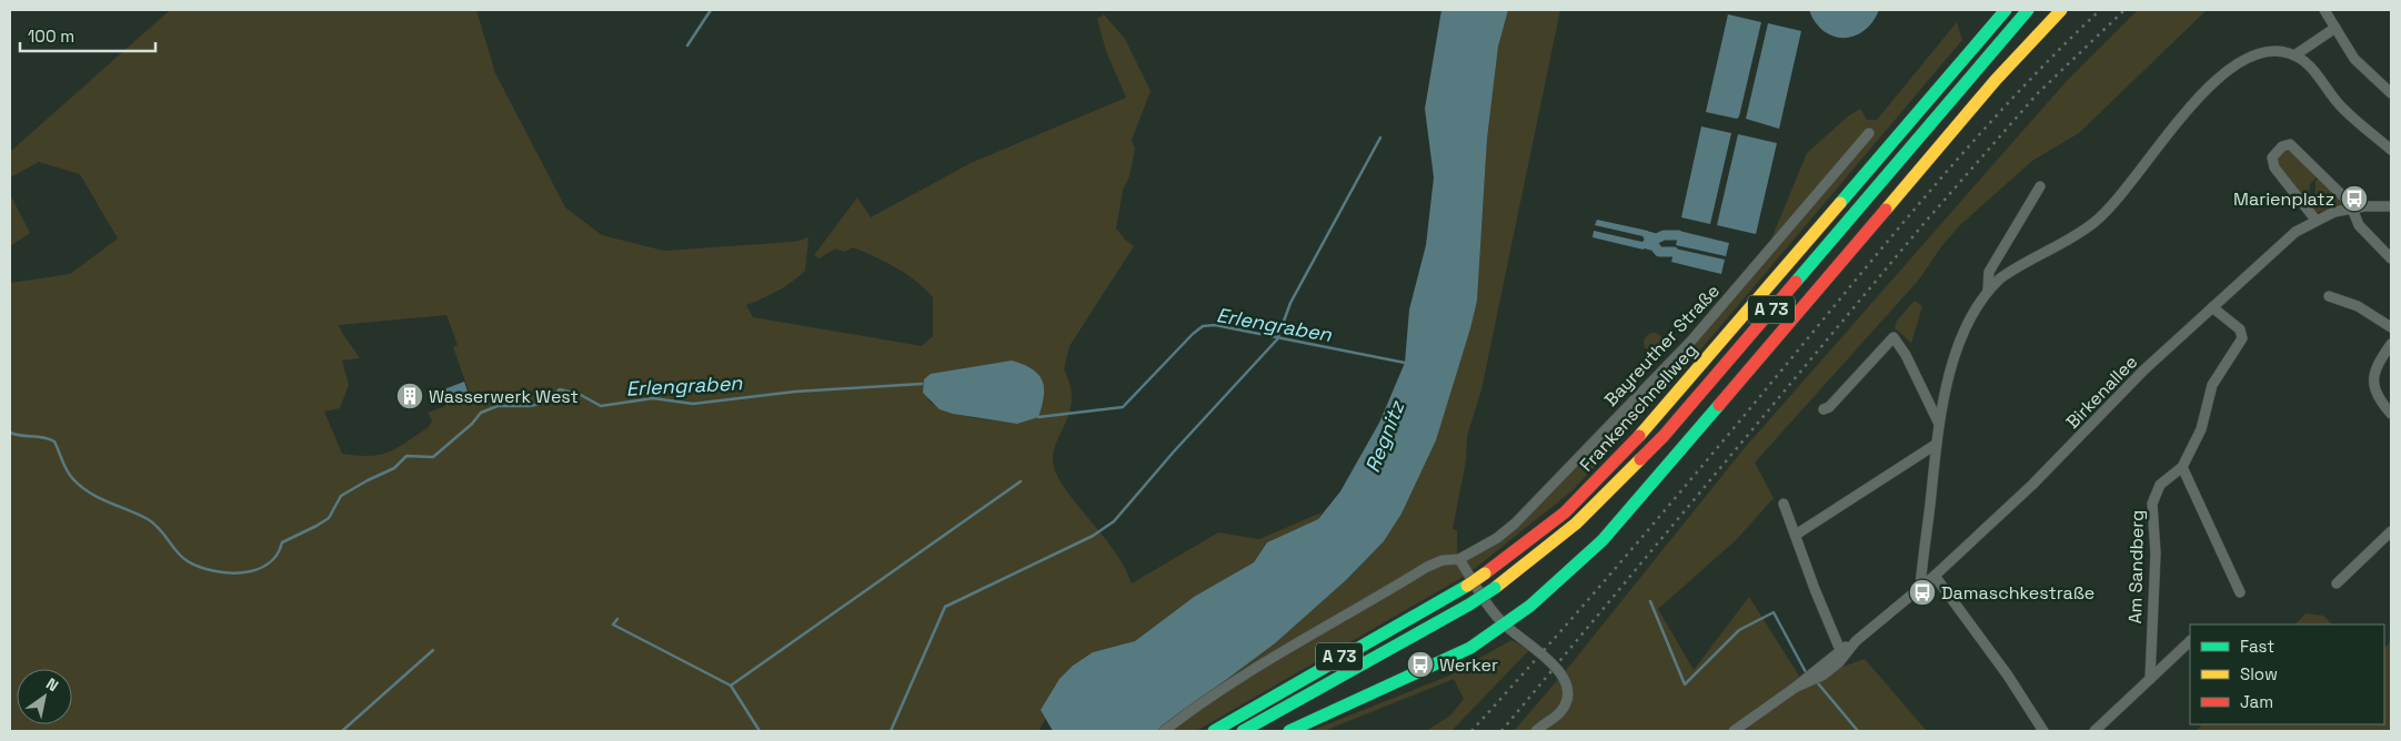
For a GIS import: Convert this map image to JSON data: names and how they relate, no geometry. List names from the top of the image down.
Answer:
{
  "streets": {
    "main road": ["A 73", "Frankenschnellweg"],
    "street": ["Bayreuther Straße", "Birkenallee", "Am Sandberg"]
  },
  "crossings": [
    ["Birkenallee", "Am Sandberg"]
  ],
  "water": ["Erlengraben", "Regnitz"],
  "places": {
    "bus stop": ["Marienplatz", "Damaschkestraße", "Werker"],
    "building": ["Wasserwerk West"]
  },
  "legend": ["Fast", "Slow", "Jam"],
  "scale_bar": "100 m",
  "north": "top right"
}
